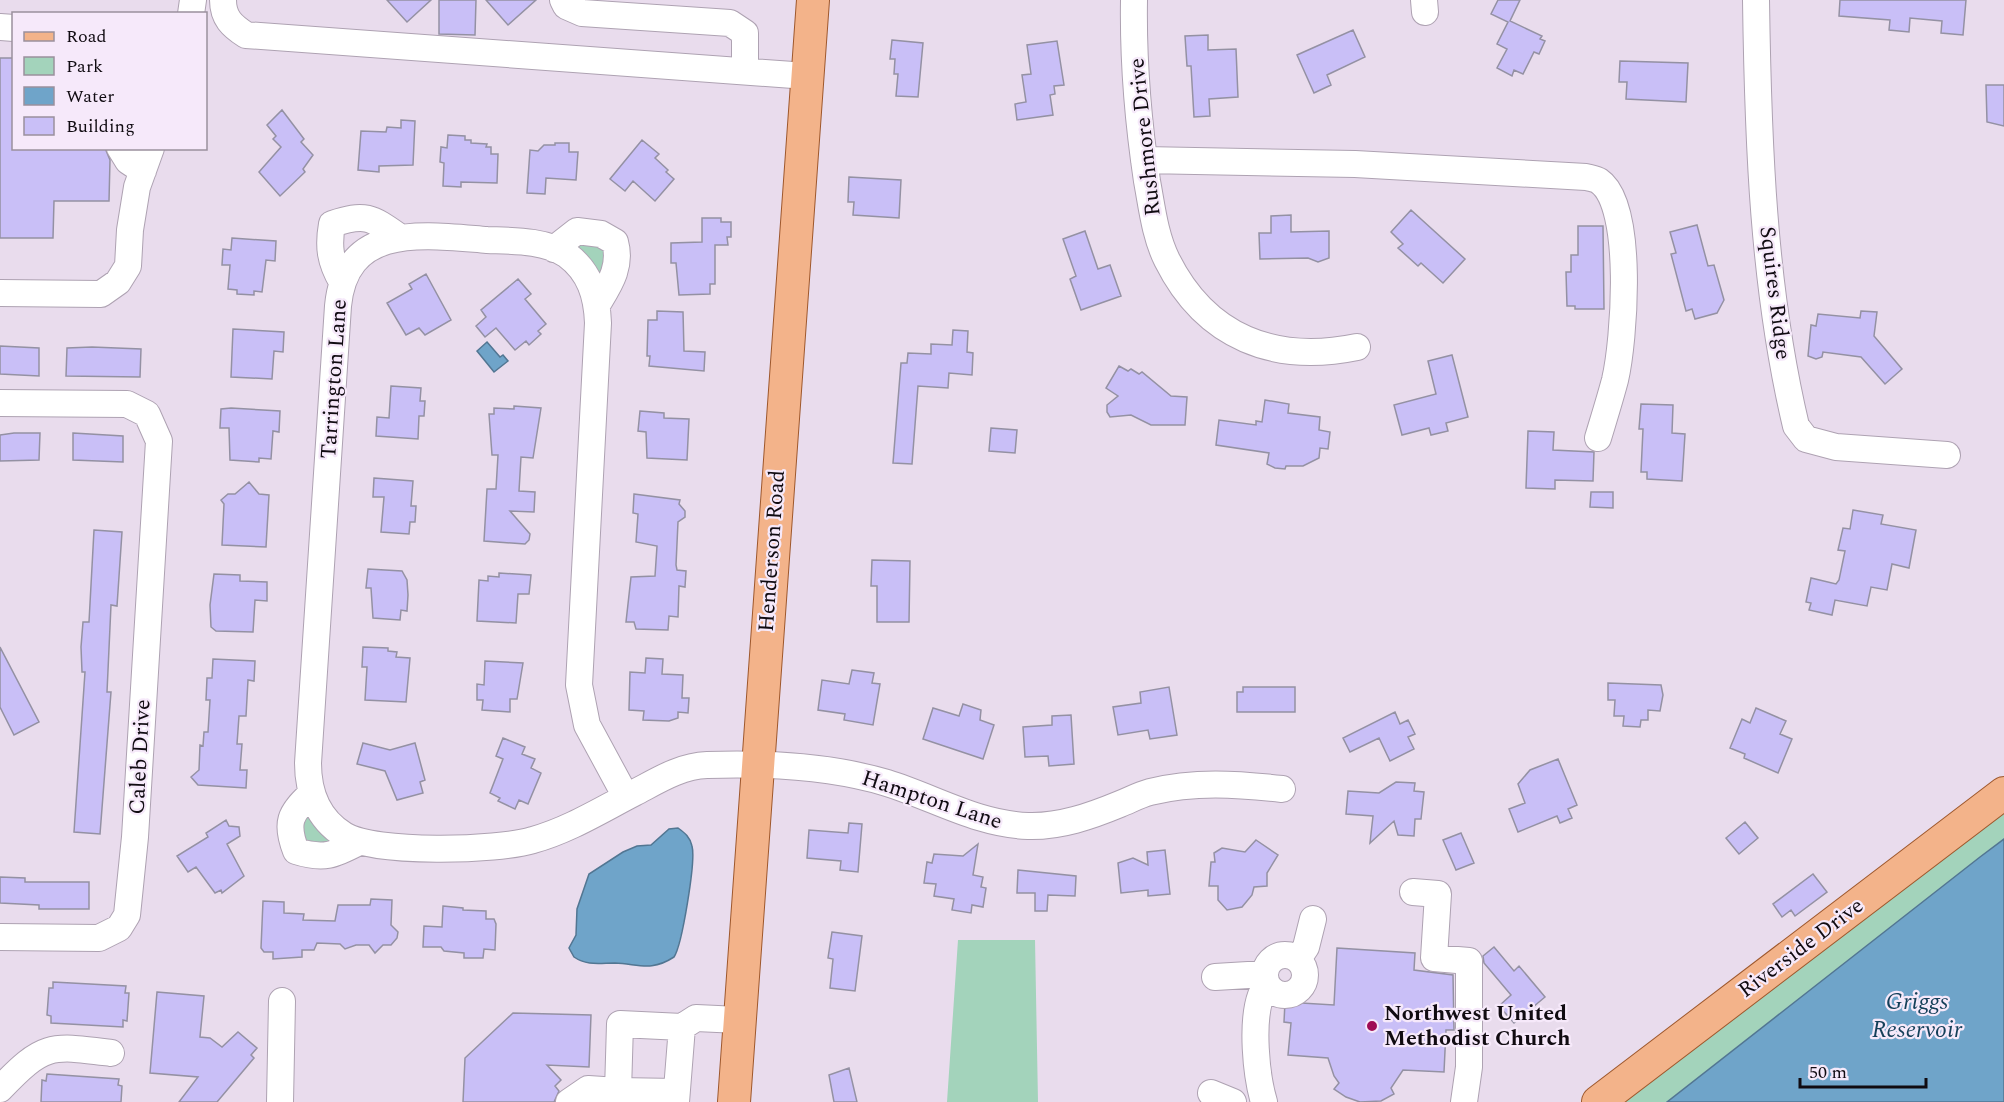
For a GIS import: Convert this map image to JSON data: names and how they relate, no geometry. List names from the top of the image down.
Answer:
{
  "streets": {
    "main road": ["Henderson Road", "Riverside Drive"],
    "street": [
      "Rushmore Drive",
      "Squires Ridge",
      "Tarrington Lane",
      "Caleb Drive",
      "Hampton Lane"
    ]
  },
  "crossings": [
    ["Tarrington Lane", "Henderson Road"],
    ["Tarrington Lane", "Hampton Lane"],
    ["Henderson Road", "Hampton Lane"]
  ],
  "water": ["Griggs Reservoir"],
  "places": ["Northwest United Methodist Church"],
  "legend": [
    "Road",
    "Park",
    "Water",
    "Building"
  ],
  "scale_bar": "50 m"
}
